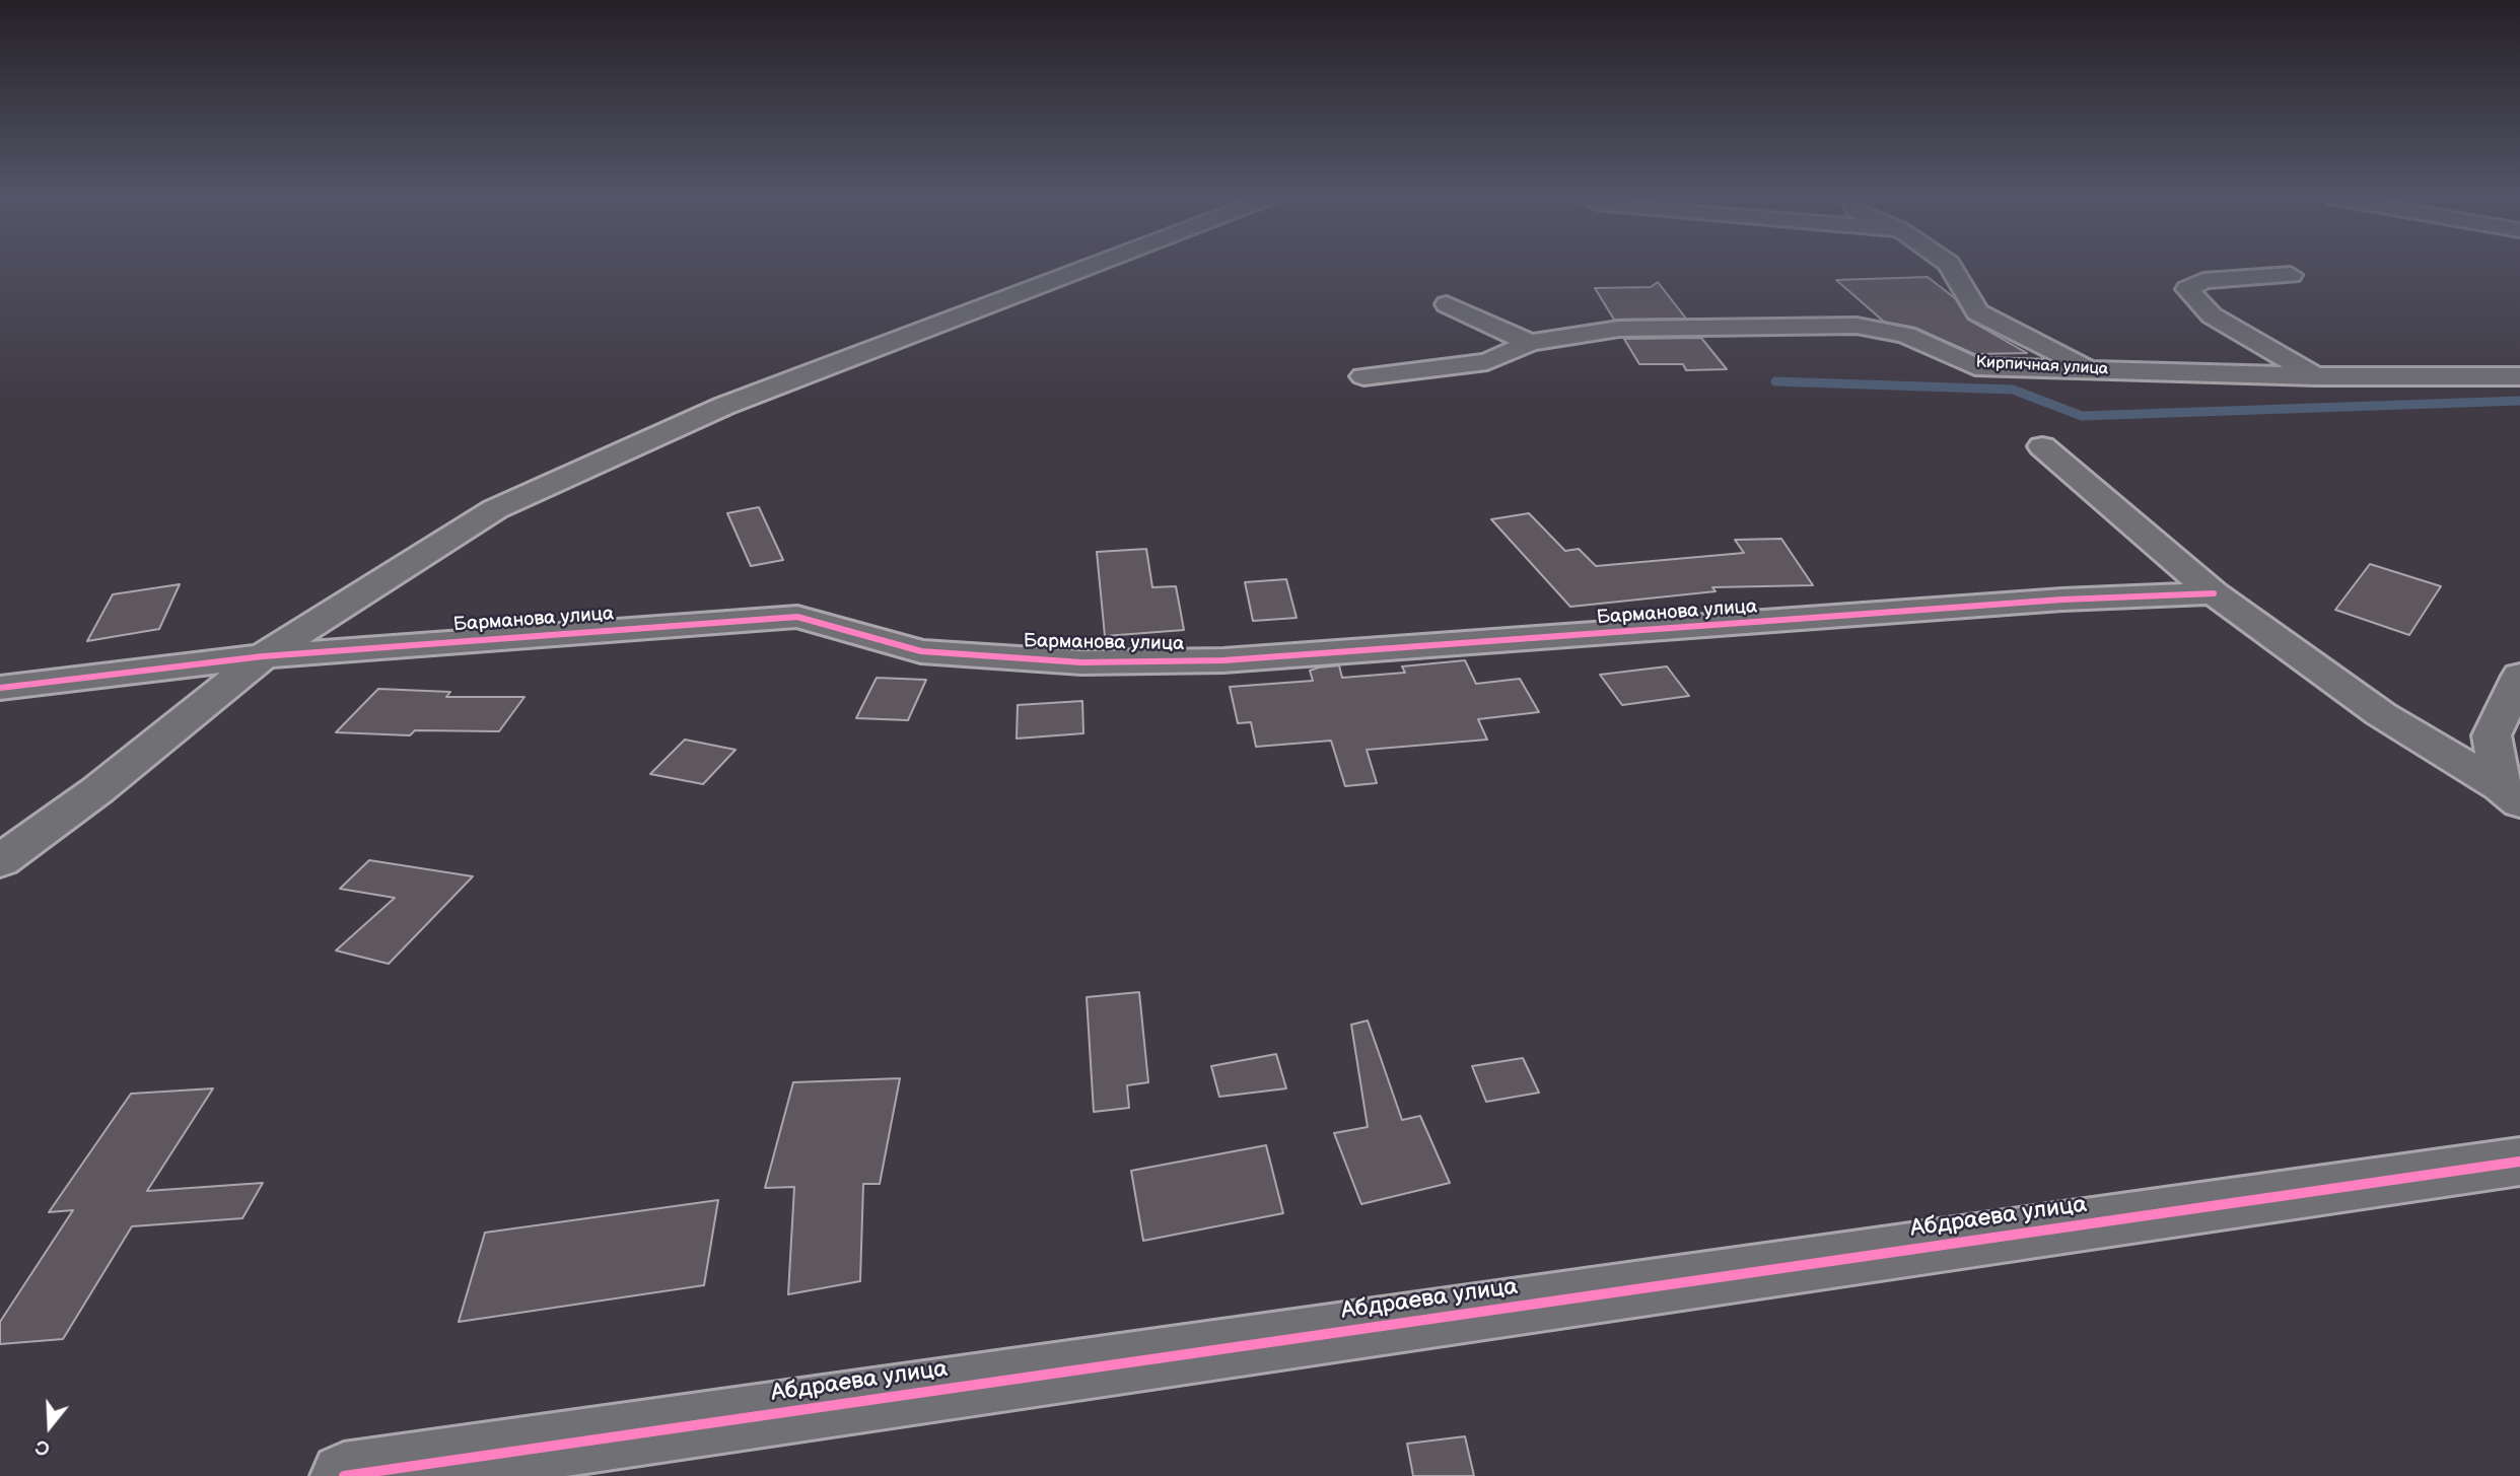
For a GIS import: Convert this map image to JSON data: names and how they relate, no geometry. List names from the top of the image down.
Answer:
{
  "streets": {
    "street": ["Кирпичная улица", "Барманова улица", "Абдраева улица"]
  },
  "north": "bottom"
}
